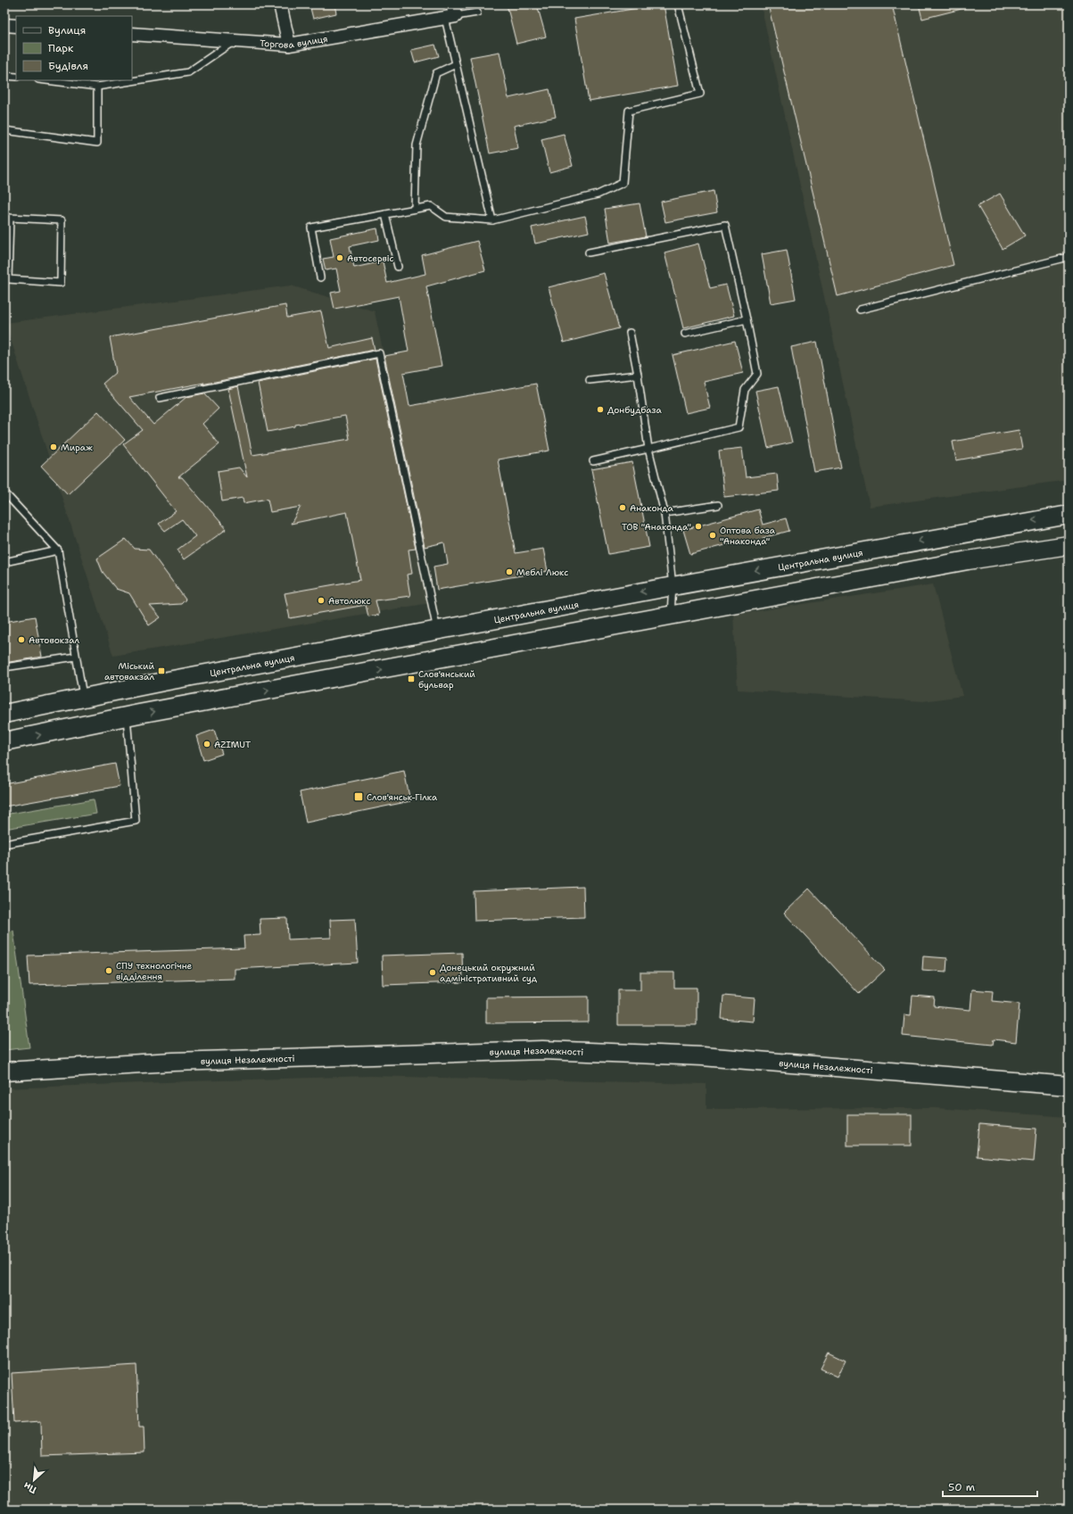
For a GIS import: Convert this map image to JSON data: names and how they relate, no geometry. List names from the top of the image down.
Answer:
{
  "streets": {
    "street": ["Торгова вулиця", "Центральна вулиця", "вулиця Незалежності"]
  },
  "places": {
    "other": [
      "Автосервіс",
      "Донбудбаза",
      "Мираж",
      "Анаконда",
      "ТОВ \"Анаконда\"",
      "Оптова база \"Анаконда\"",
      "Меблі Люкс",
      "Автолюкс",
      "Автовокзал",
      "AZIMUT",
      "СПУ технологічне відділення",
      "Донецький окружний адміністративний суд"
    ],
    "transit": ["Міський автовакзал", "Слов'янський бульвар", "Слов'янськ-Гілка"]
  },
  "legend": ["Вулиця", "Парк", "Будівля"],
  "scale_bar": "50 m",
  "north": "bottom left"
}
